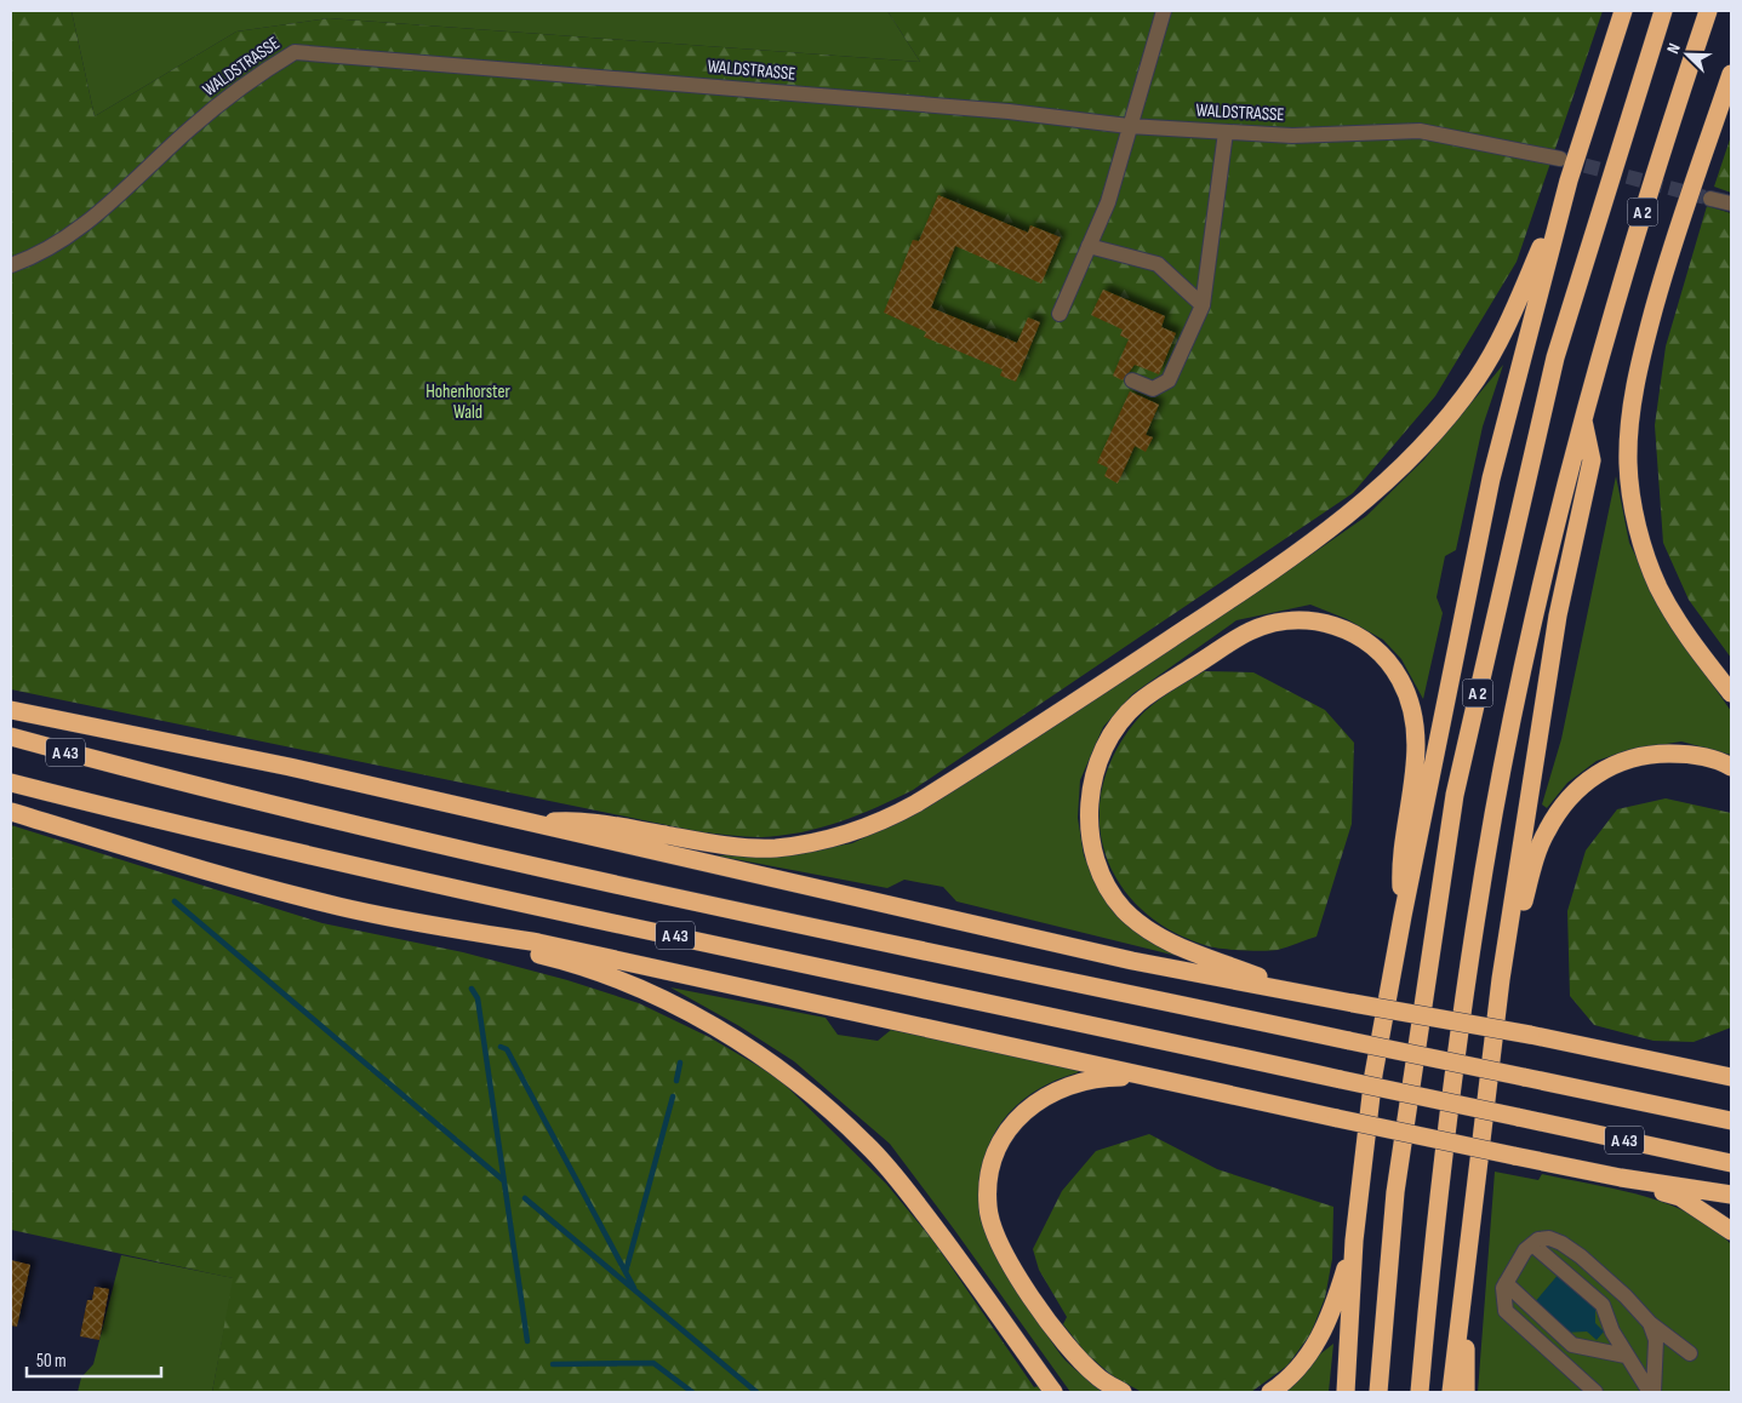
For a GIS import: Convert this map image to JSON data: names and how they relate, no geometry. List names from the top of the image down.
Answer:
{
  "streets": {
    "highway": ["A 2", "A 43"],
    "street": ["WALDSTRASSE"]
  },
  "parks": ["Hohenhorster Wald"],
  "scale_bar": "50 m",
  "north": "top left"
}
